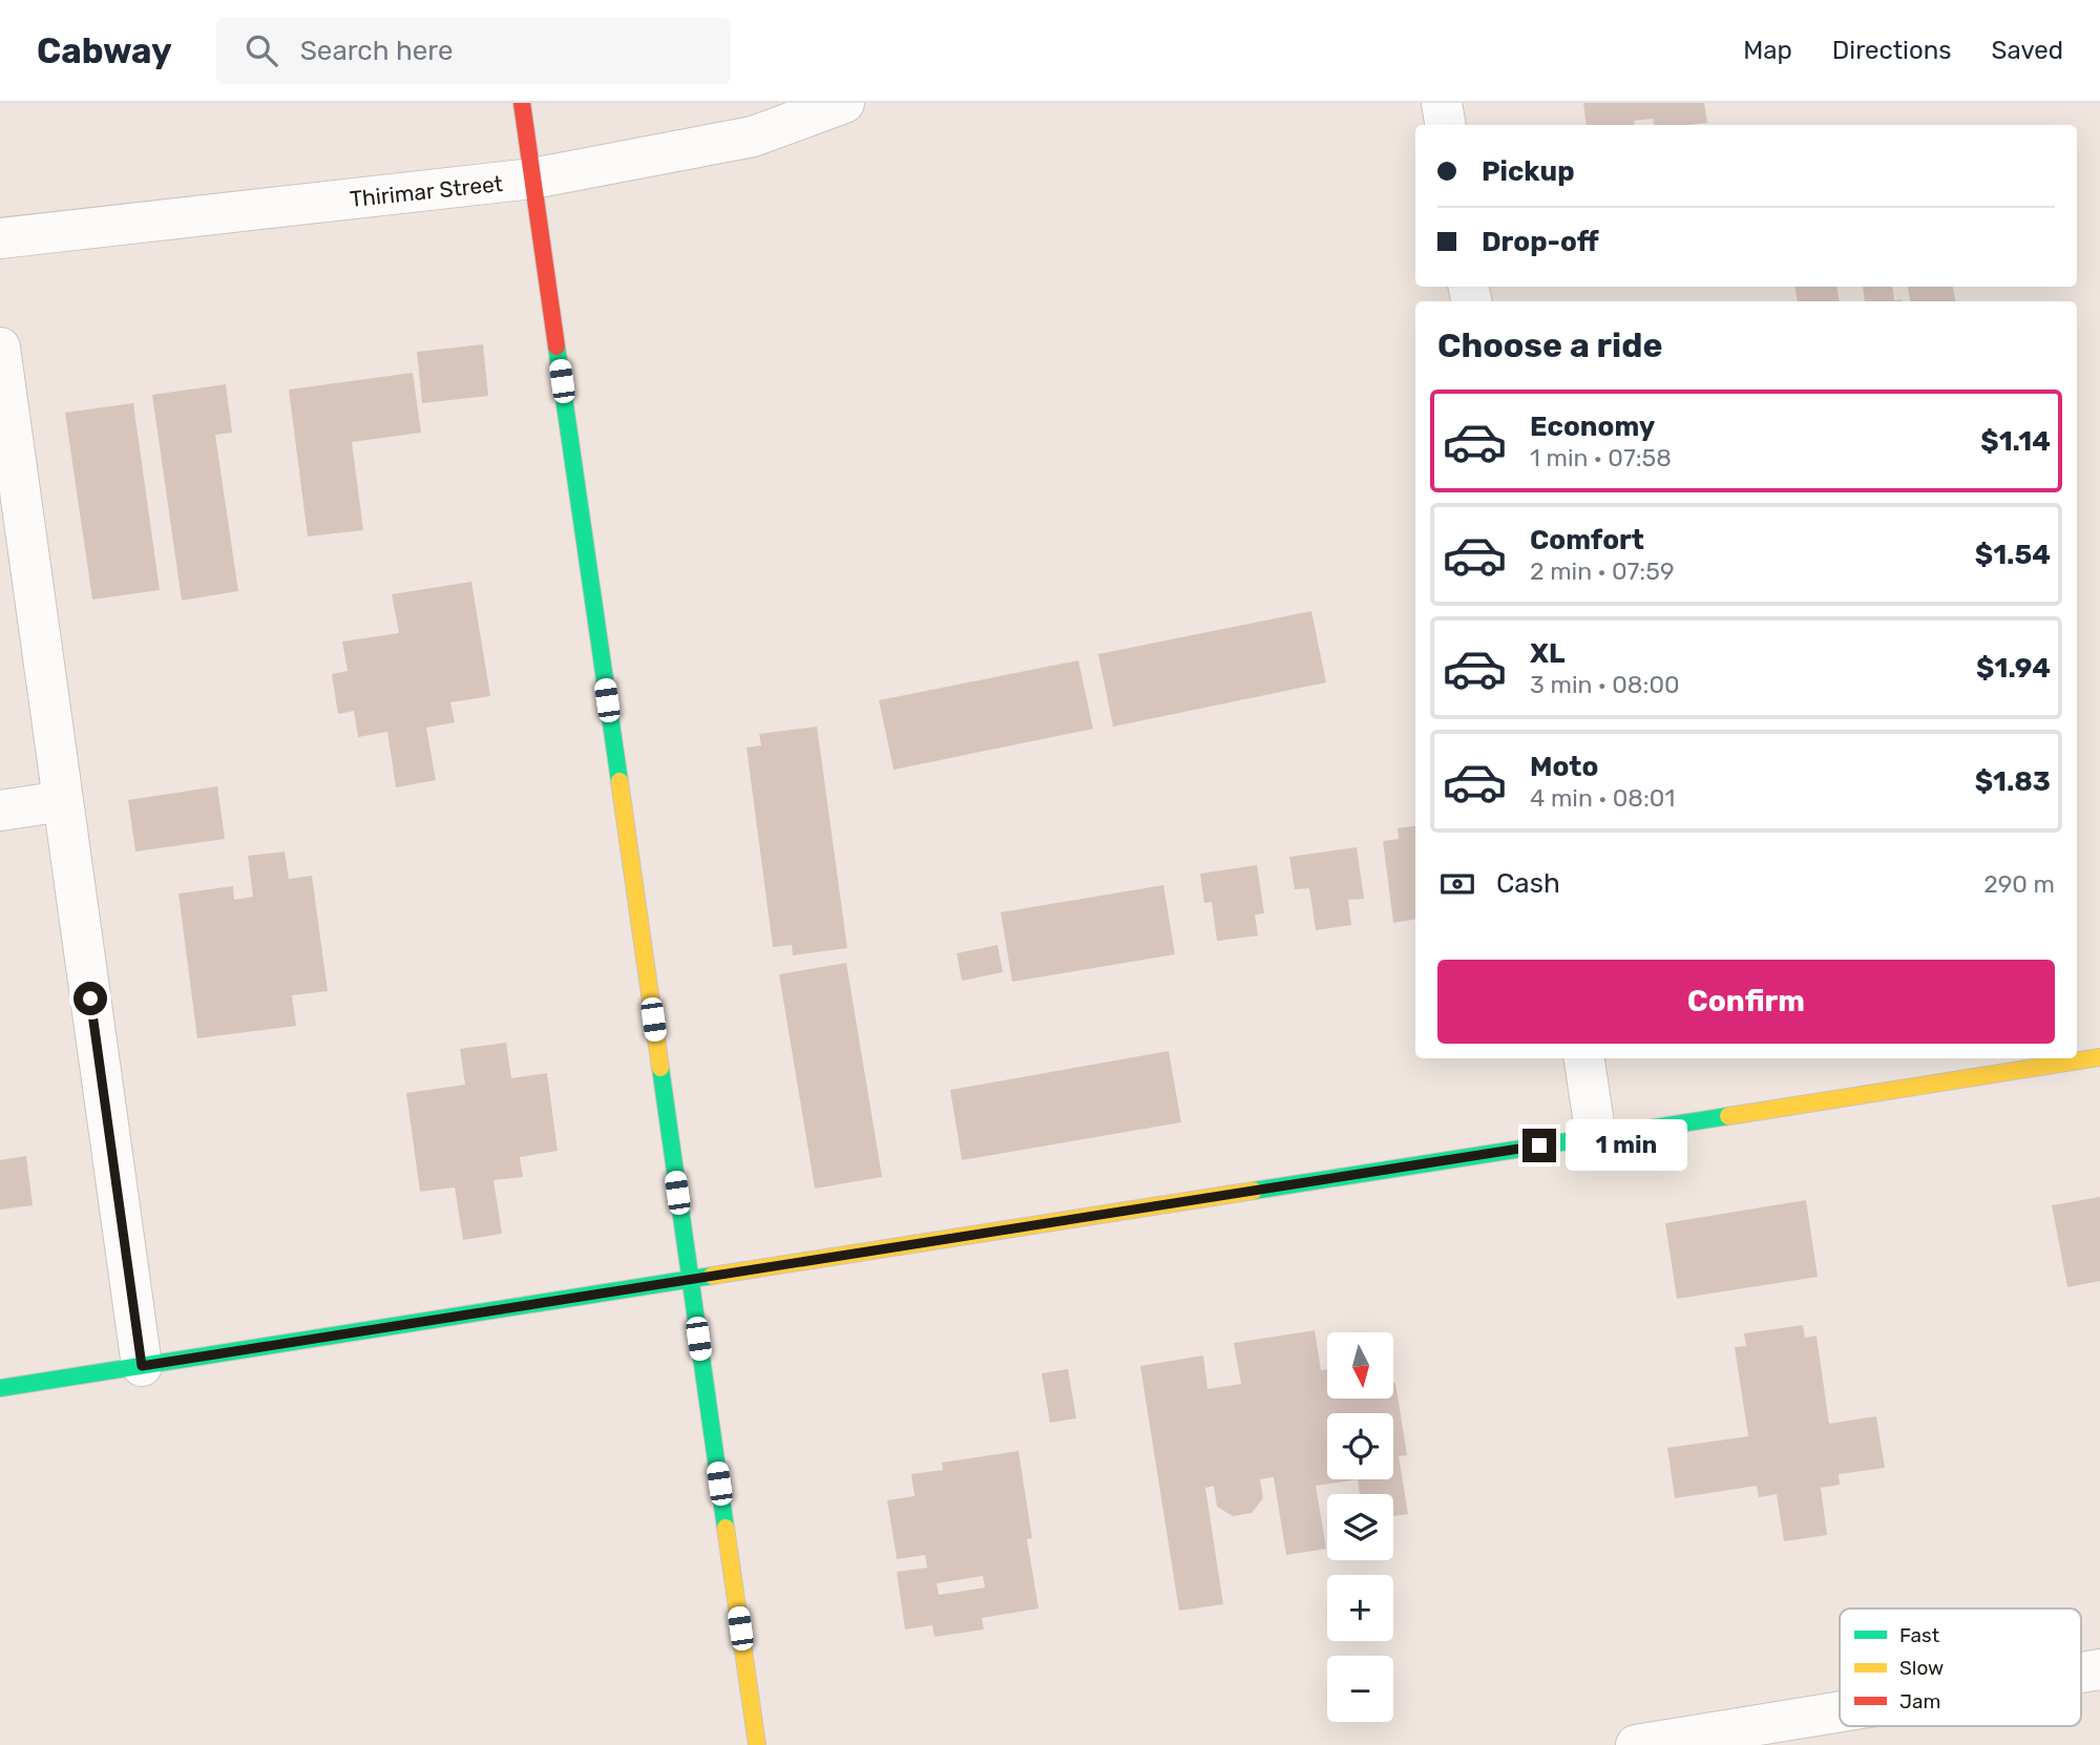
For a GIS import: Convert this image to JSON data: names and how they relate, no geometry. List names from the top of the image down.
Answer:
{
  "streets": {
    "street": ["Thirimar Street"]
  },
  "legend": ["Fast", "Slow", "Jam"],
  "north": "bottom",
  "page": {
    "header": "Cabway",
    "search": "Search here",
    "nav": ["Map", "Directions", "Saved"],
    "banner": ["Pickup", "Drop-off"],
    "heading": "Choose a ride",
    "list": [
      {
        "name": "Economy",
        "note": "1 min · 07:58",
        "value": "$1.14"
      },
      {
        "name": "Comfort",
        "note": "2 min · 07:59",
        "value": "$1.54"
      },
      {
        "name": "XL",
        "note": "3 min · 08:00",
        "value": "$1.94"
      },
      {
        "name": "Moto",
        "note": "4 min · 08:01",
        "value": "$1.83"
      }
    ],
    "pay": ["Cash", "290 m"],
    "buttons": "Confirm",
    "bubble": "1 min",
    "map_buttons": ["+", "−"]
  }
}
